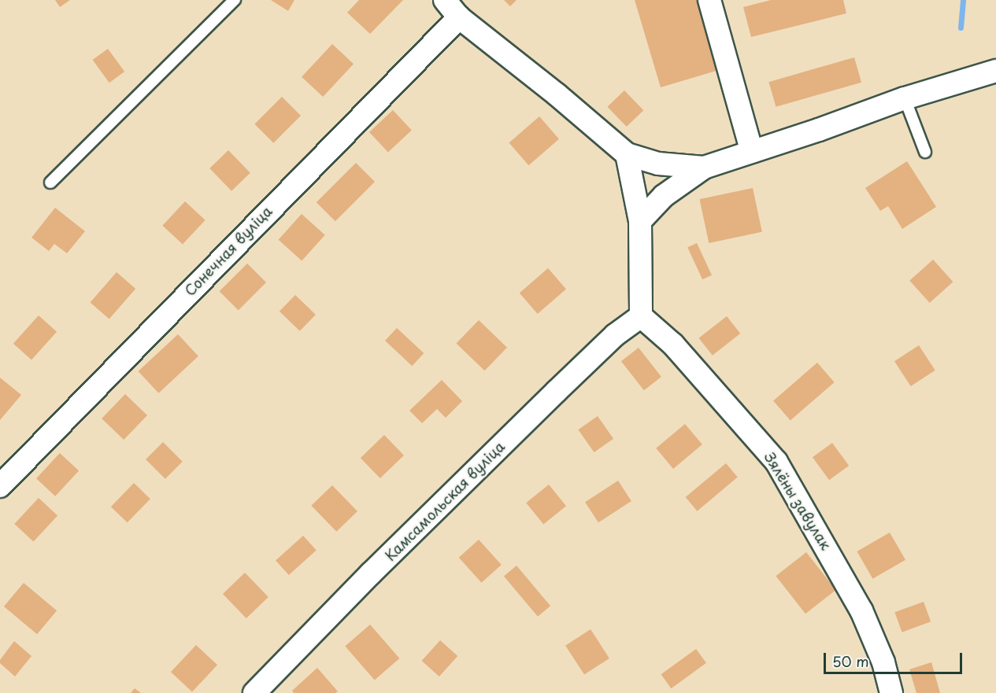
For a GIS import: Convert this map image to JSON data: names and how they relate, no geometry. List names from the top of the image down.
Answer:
{
  "streets": {
    "street": ["Сонечная вуліца", "Камсамольская вуліца", "Зялёны завулак"]
  },
  "crossings": [
    ["Камсамольская вуліца", "Зялёны завулак"]
  ],
  "scale_bar": "50 m"
}
